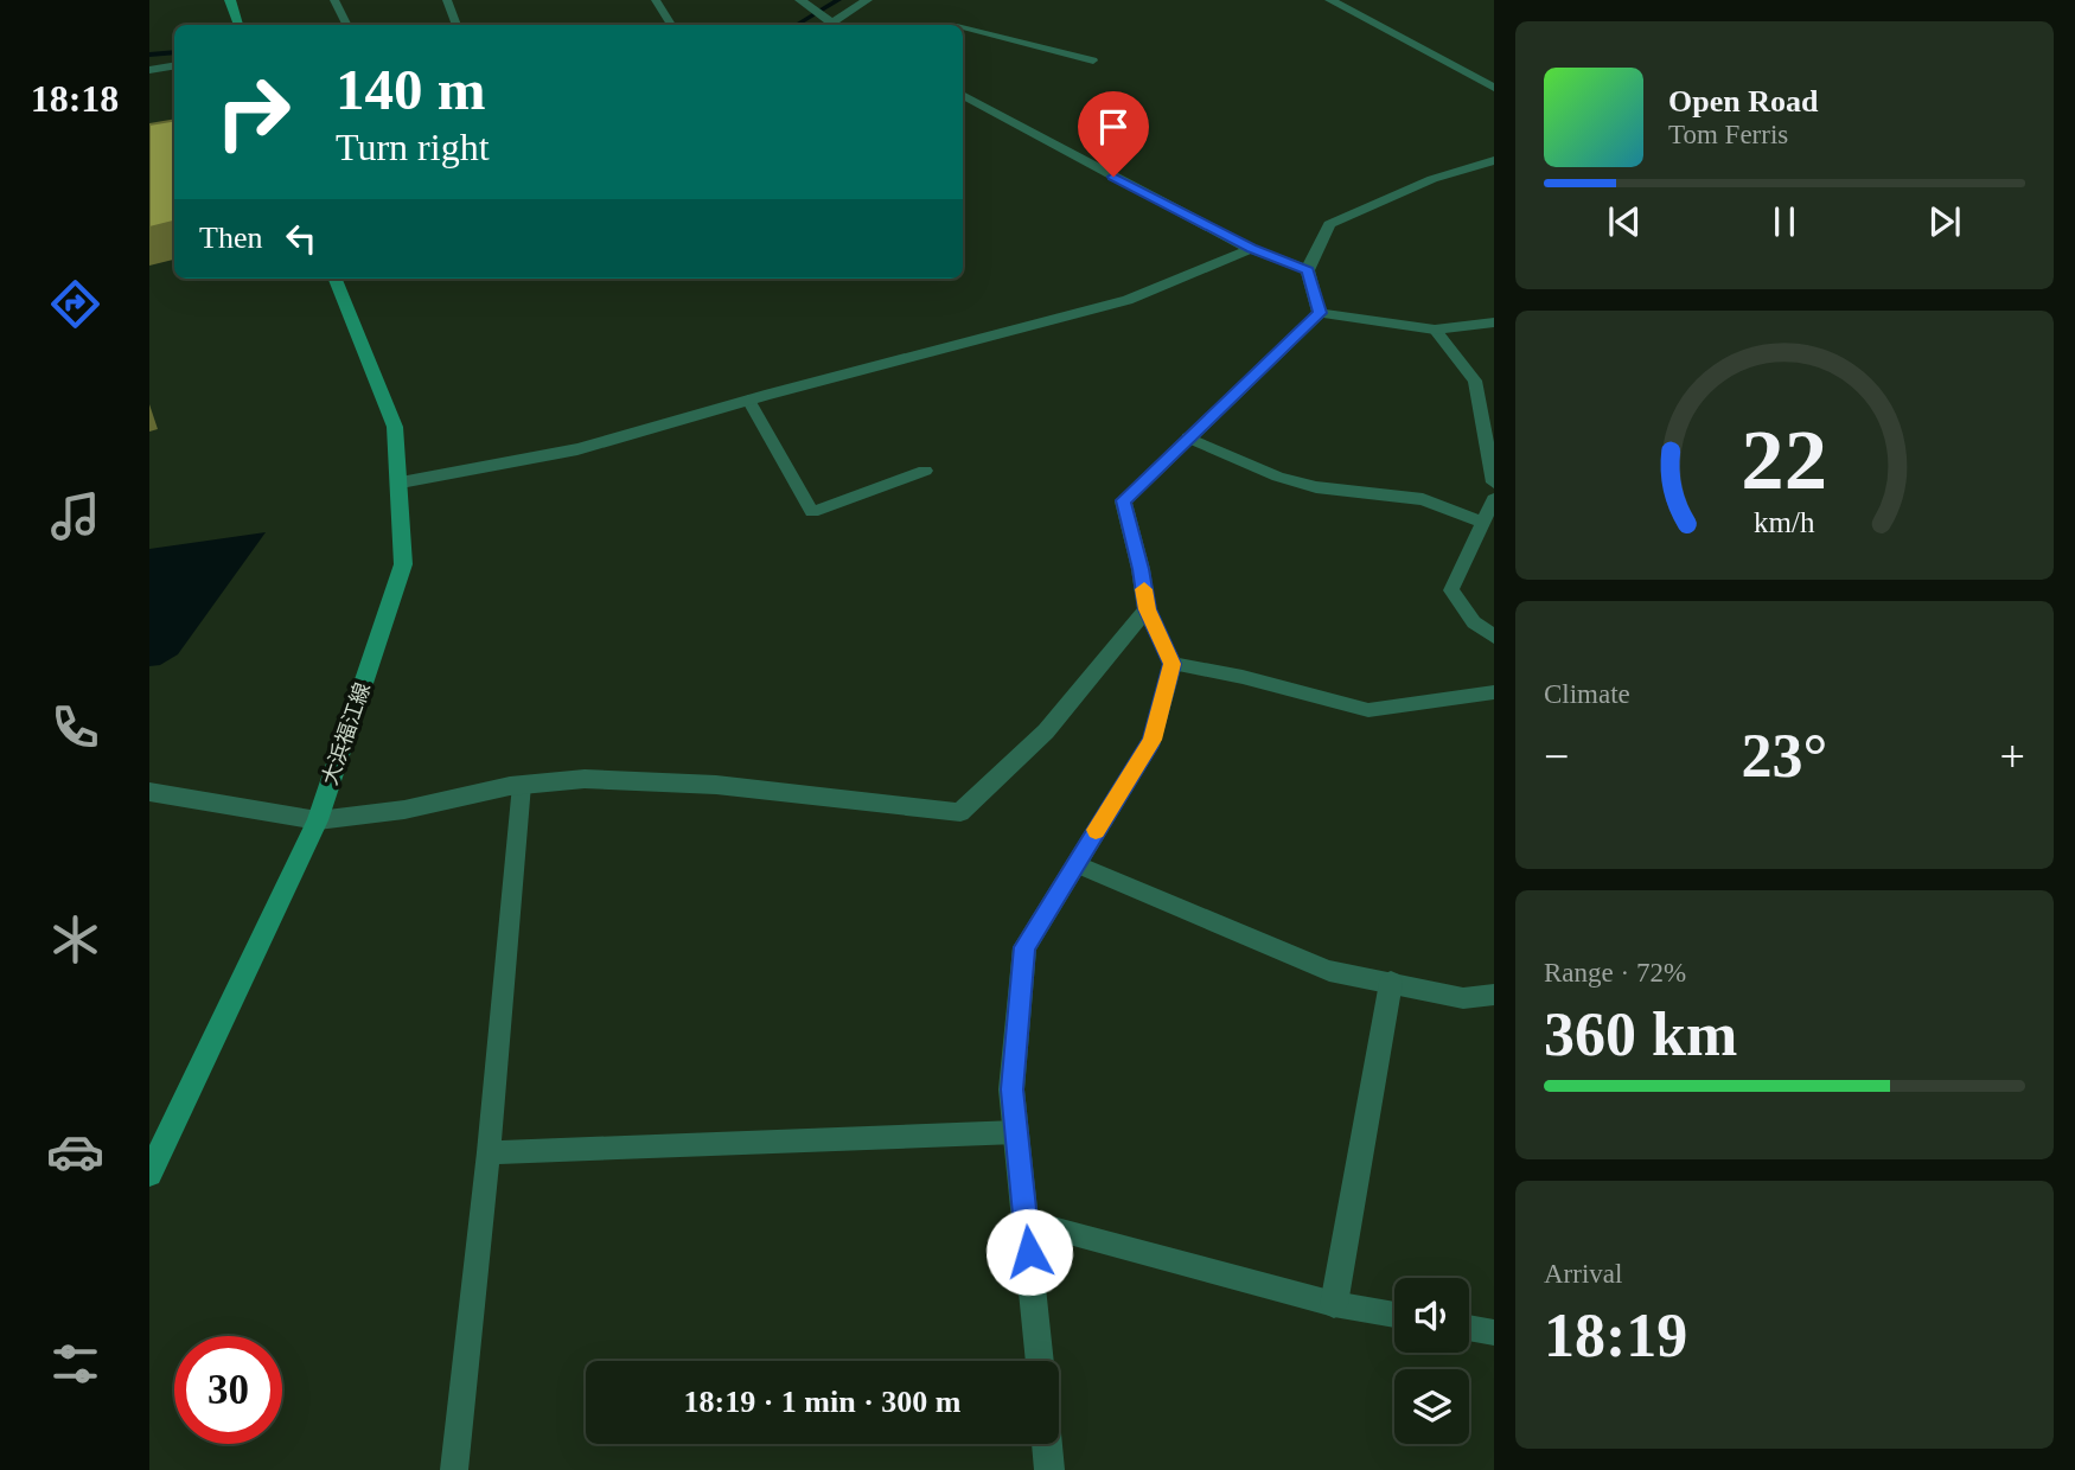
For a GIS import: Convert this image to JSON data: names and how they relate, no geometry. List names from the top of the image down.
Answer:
{
  "streets": {
    "main road": ["大浜福江線"]
  },
  "page": {
    "tabs": "18:18",
    "turn": ["140 m", "Turn right"],
    "song": ["Open Road", "Tom Ferris"],
    "then": "Then",
    "tile": [
      "Climate",
      ["Range · 72%", "360 km"],
      ["Arrival", "18:19"]
    ],
    "heat": ["−", "23°", "+"],
    "limit": "30",
    "trip": "18:19 · 1 min · 300 m",
    "gauge": ["22", "km/h"]
  }
}
